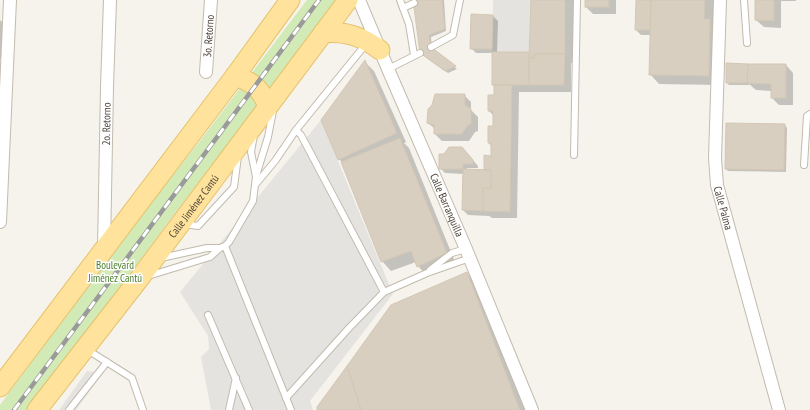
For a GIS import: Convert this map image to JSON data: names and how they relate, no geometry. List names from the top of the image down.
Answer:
{
  "streets": {
    "main road": ["Calle Jiménez Cantú"],
    "street": [
      "3o. Retorno",
      "2o. Retorno",
      "Calle Barranquilla",
      "Calle Palma"
    ]
  },
  "parks": ["Boulevard Jiménez Cantú"]
}
